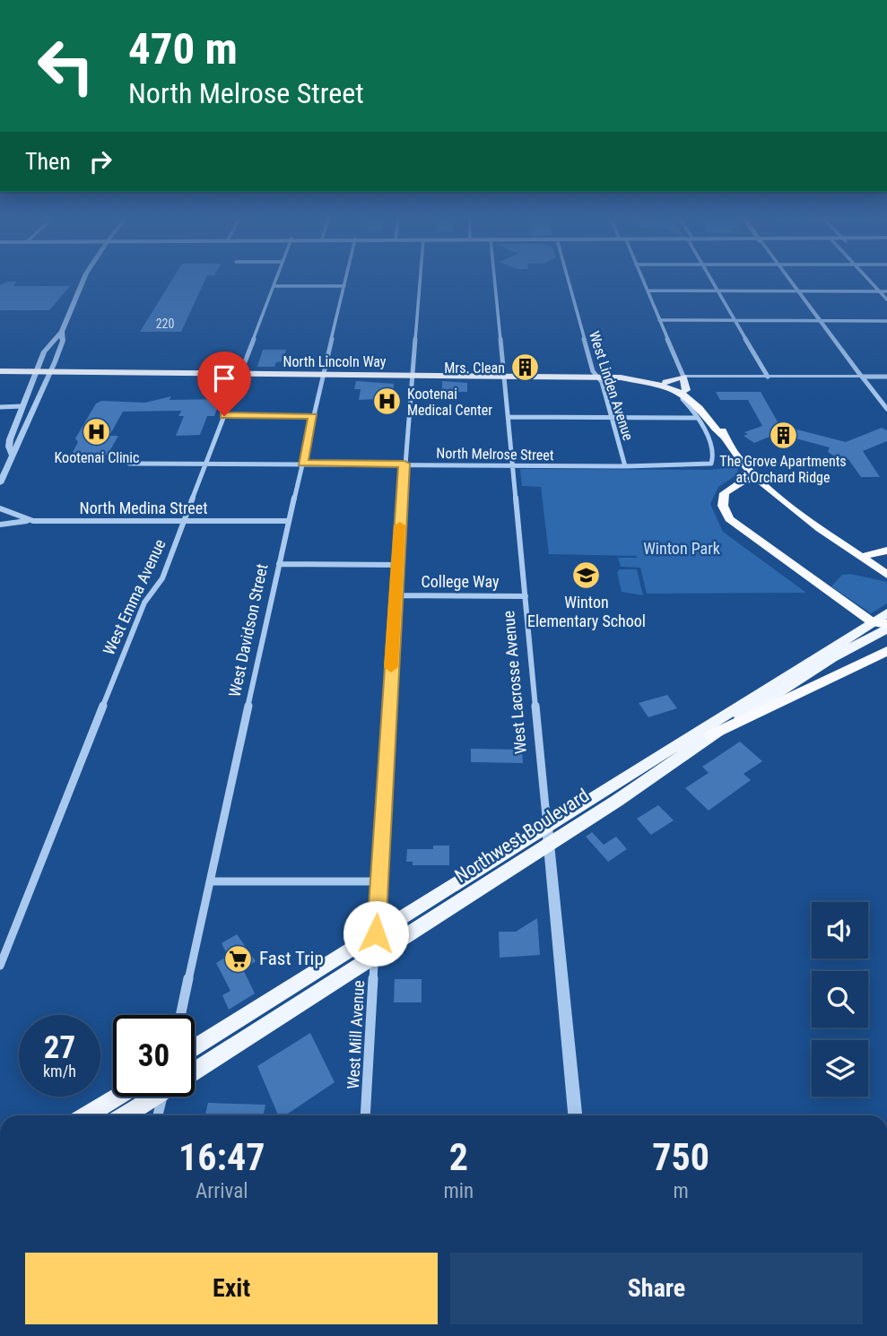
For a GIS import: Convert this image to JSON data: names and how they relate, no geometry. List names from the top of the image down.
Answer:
{
  "streets": {
    "highway": ["North Lincoln Way"],
    "main road": ["Northwest Boulevard"],
    "street": [
      "West Linden Avenue",
      "North Melrose Street",
      "North Medina Street",
      "College Way",
      "West Emma Avenue",
      "West Davidson Street",
      "West Lacrosse Avenue",
      "West Mill Avenue"
    ]
  },
  "crossings": [
    ["North Lincoln Way", "West Linden Avenue"],
    ["North Lincoln Way", "West Emma Avenue"],
    ["North Lincoln Way", "West Davidson Street"],
    ["North Lincoln Way", "West Lacrosse Avenue"],
    ["North Lincoln Way", "West Mill Avenue"],
    ["West Linden Avenue", "North Melrose Street"],
    ["North Melrose Street", "West Emma Avenue"],
    ["North Melrose Street", "West Davidson Street"],
    ["North Melrose Street", "West Lacrosse Avenue"],
    ["North Melrose Street", "West Mill Avenue"],
    ["North Medina Street", "West Emma Avenue"],
    ["North Medina Street", "West Davidson Street"],
    ["College Way", "West Lacrosse Avenue"],
    ["College Way", "West Mill Avenue"],
    ["West Lacrosse Avenue", "Northwest Boulevard"],
    ["Northwest Boulevard", "West Mill Avenue"]
  ],
  "parks": ["Winton Park"],
  "places": {
    "building": ["Mrs. Clean", "The Grove Apartments at Orchard Ridge"],
    "hospital": ["Kootenai Medical Center", "Kootenai Clinic"],
    "school or university": ["Winton Elementary School"],
    "supermarket": ["Fast Trip"]
  },
  "house_numbers": ["220"],
  "page": {
    "turn": ["470 m", "North Melrose Street"],
    "then": "Then",
    "speed": "27 km/h",
    "limit": "30",
    "eta": [
      "16:47",
      "Arrival",
      "2",
      "min",
      "750",
      "m"
    ],
    "buttons": ["Exit", "Share"]
  }
}
